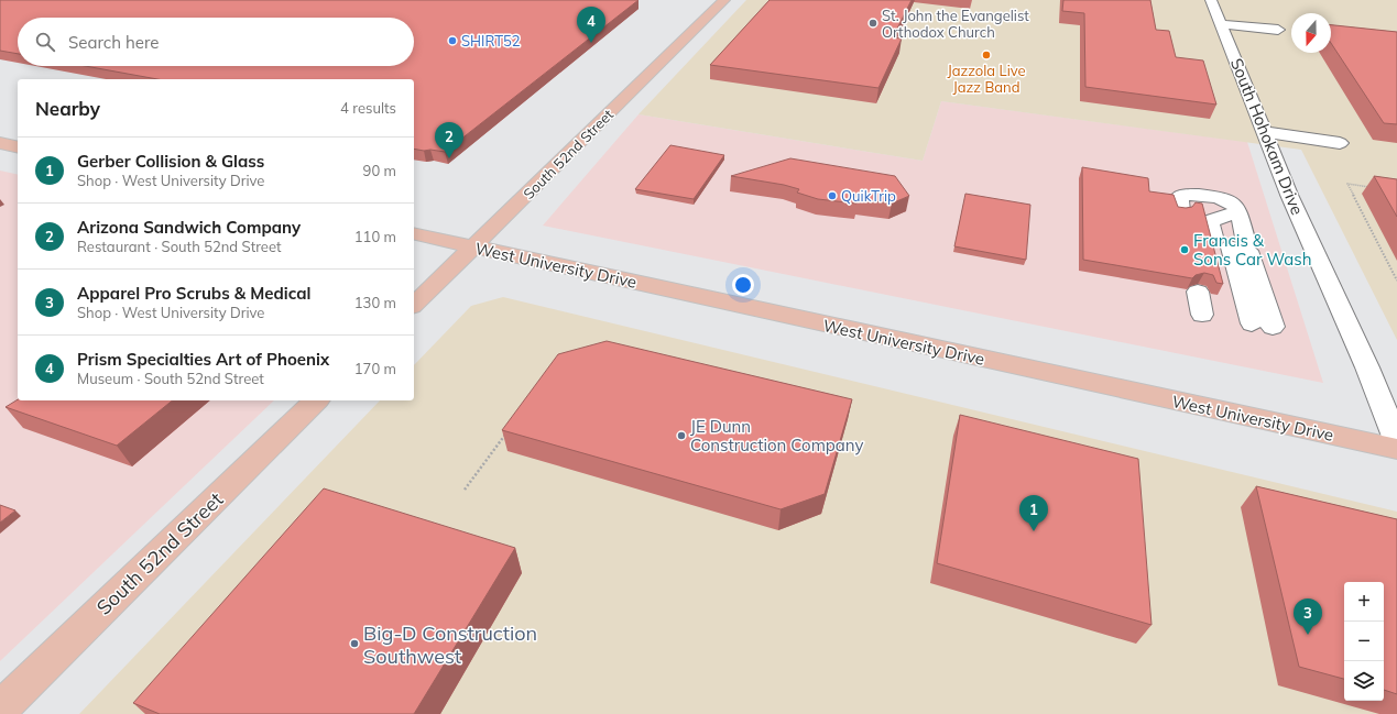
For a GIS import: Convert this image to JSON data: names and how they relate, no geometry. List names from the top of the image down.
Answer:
{
  "streets": {
    "main road": ["South 52nd Street", "West University Drive"],
    "street": ["South Hohokam Drive"]
  },
  "crossings": [
    ["South 52nd Street", "West University Drive"]
  ],
  "places": [
    "St. John the Evangelist Orthodox Church",
    "SHIRT52",
    "Jazzola Live Jazz Band",
    "QuikTrip",
    "Francis & Sons Car Wash",
    "JE Dunn Construction Company",
    "Big-D Construction Southwest"
  ],
  "north": "bottom",
  "page": {
    "pins": [
      "4",
      "2",
      "1",
      "3"
    ],
    "search": "Search here",
    "heading": ["Nearby", "4 results"],
    "list": [
      {
        "mark": "1",
        "name": "Gerber Collision & Glass",
        "note": "Shop · West University Drive",
        "value": "90 m"
      },
      {
        "mark": "2",
        "name": "Arizona Sandwich Company",
        "note": "Restaurant · South 52nd Street",
        "value": "110 m"
      },
      {
        "mark": "3",
        "name": "Apparel Pro Scrubs & Medical",
        "note": "Shop · West University Drive",
        "value": "130 m"
      },
      {
        "mark": "4",
        "name": "Prism Specialties Art of Phoenix",
        "note": "Museum · South 52nd Street",
        "value": "170 m"
      }
    ],
    "map_buttons": ["+", "−"]
  }
}
